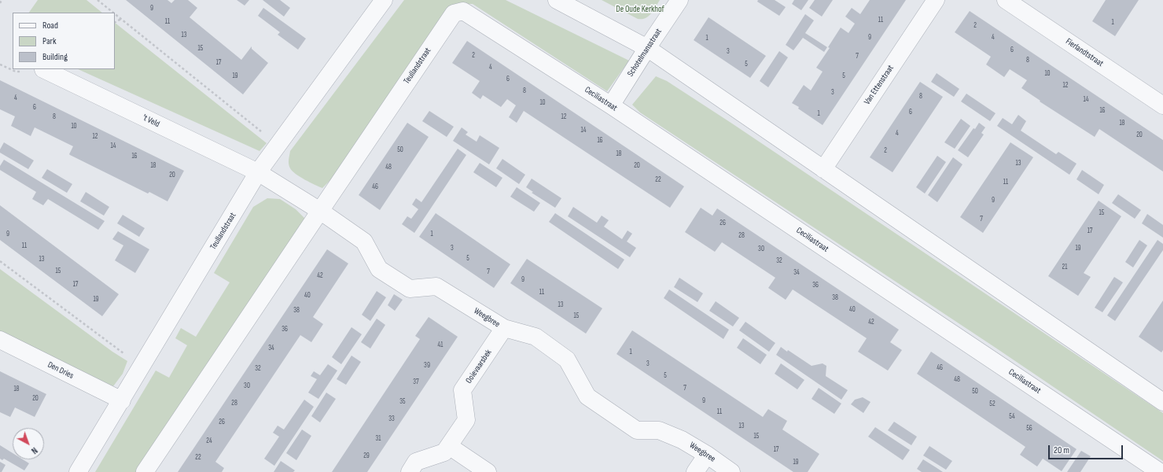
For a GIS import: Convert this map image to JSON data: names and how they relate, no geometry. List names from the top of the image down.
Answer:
{
  "streets": {
    "street": [
      "Schotelmansstraat",
      "Fierlandtstraat",
      "Teullandstraat",
      "Van Ettenstraat",
      "Ceciliastraat",
      "'t Veld",
      "Weegbree",
      "Ooievaarsbek",
      "Den Dries"
    ]
  },
  "crossings": [
    ["Schotelmansstraat", "Ceciliastraat"],
    ["Teullandstraat", "Ceciliastraat"],
    ["Teullandstraat", "'t Veld"],
    ["Teullandstraat", "Weegbree"],
    ["Teullandstraat", "Den Dries"],
    ["'t Veld", "Weegbree"],
    ["Weegbree", "Ooievaarsbek"]
  ],
  "parks": ["De Oude Kerkhof"],
  "house_numbers": [
    "9",
    "11",
    "11",
    "1",
    "2",
    "13",
    "9",
    "4",
    "1",
    "15",
    "6",
    "3",
    "2",
    "7",
    "8",
    "17",
    "5",
    "4",
    "10",
    "19",
    "5",
    "6",
    "12",
    "8",
    "3",
    "8",
    "4",
    "14",
    "10",
    "6",
    "16",
    "6",
    "1",
    "8",
    "12",
    "18",
    "10",
    "14",
    "4",
    "20",
    "12",
    "16",
    "14",
    "50",
    "2",
    "18",
    "16",
    "13",
    "18",
    "20",
    "48",
    "20",
    "22",
    "11",
    "46",
    "9",
    "15",
    "7",
    "26",
    "17",
    "9",
    "1",
    "28",
    "11",
    "3",
    "19",
    "30",
    "5",
    "13",
    "32",
    "21",
    "15",
    "7",
    "34",
    "42",
    "9",
    "17",
    "36",
    "11",
    "40",
    "38",
    "19",
    "13",
    "40",
    "38",
    "15",
    "42",
    "36",
    "41",
    "34",
    "1",
    "3",
    "39",
    "46",
    "32",
    "5",
    "48",
    "37",
    "30",
    "7",
    "18",
    "50",
    "20",
    "9",
    "35",
    "28",
    "52",
    "11",
    "54",
    "33",
    "26",
    "13",
    "56",
    "15",
    "31",
    "24",
    "17",
    "29",
    "22",
    "19"
  ],
  "legend": ["Road", "Park", "Building"],
  "scale_bar": "20 m",
  "north": "bottom right"
}
